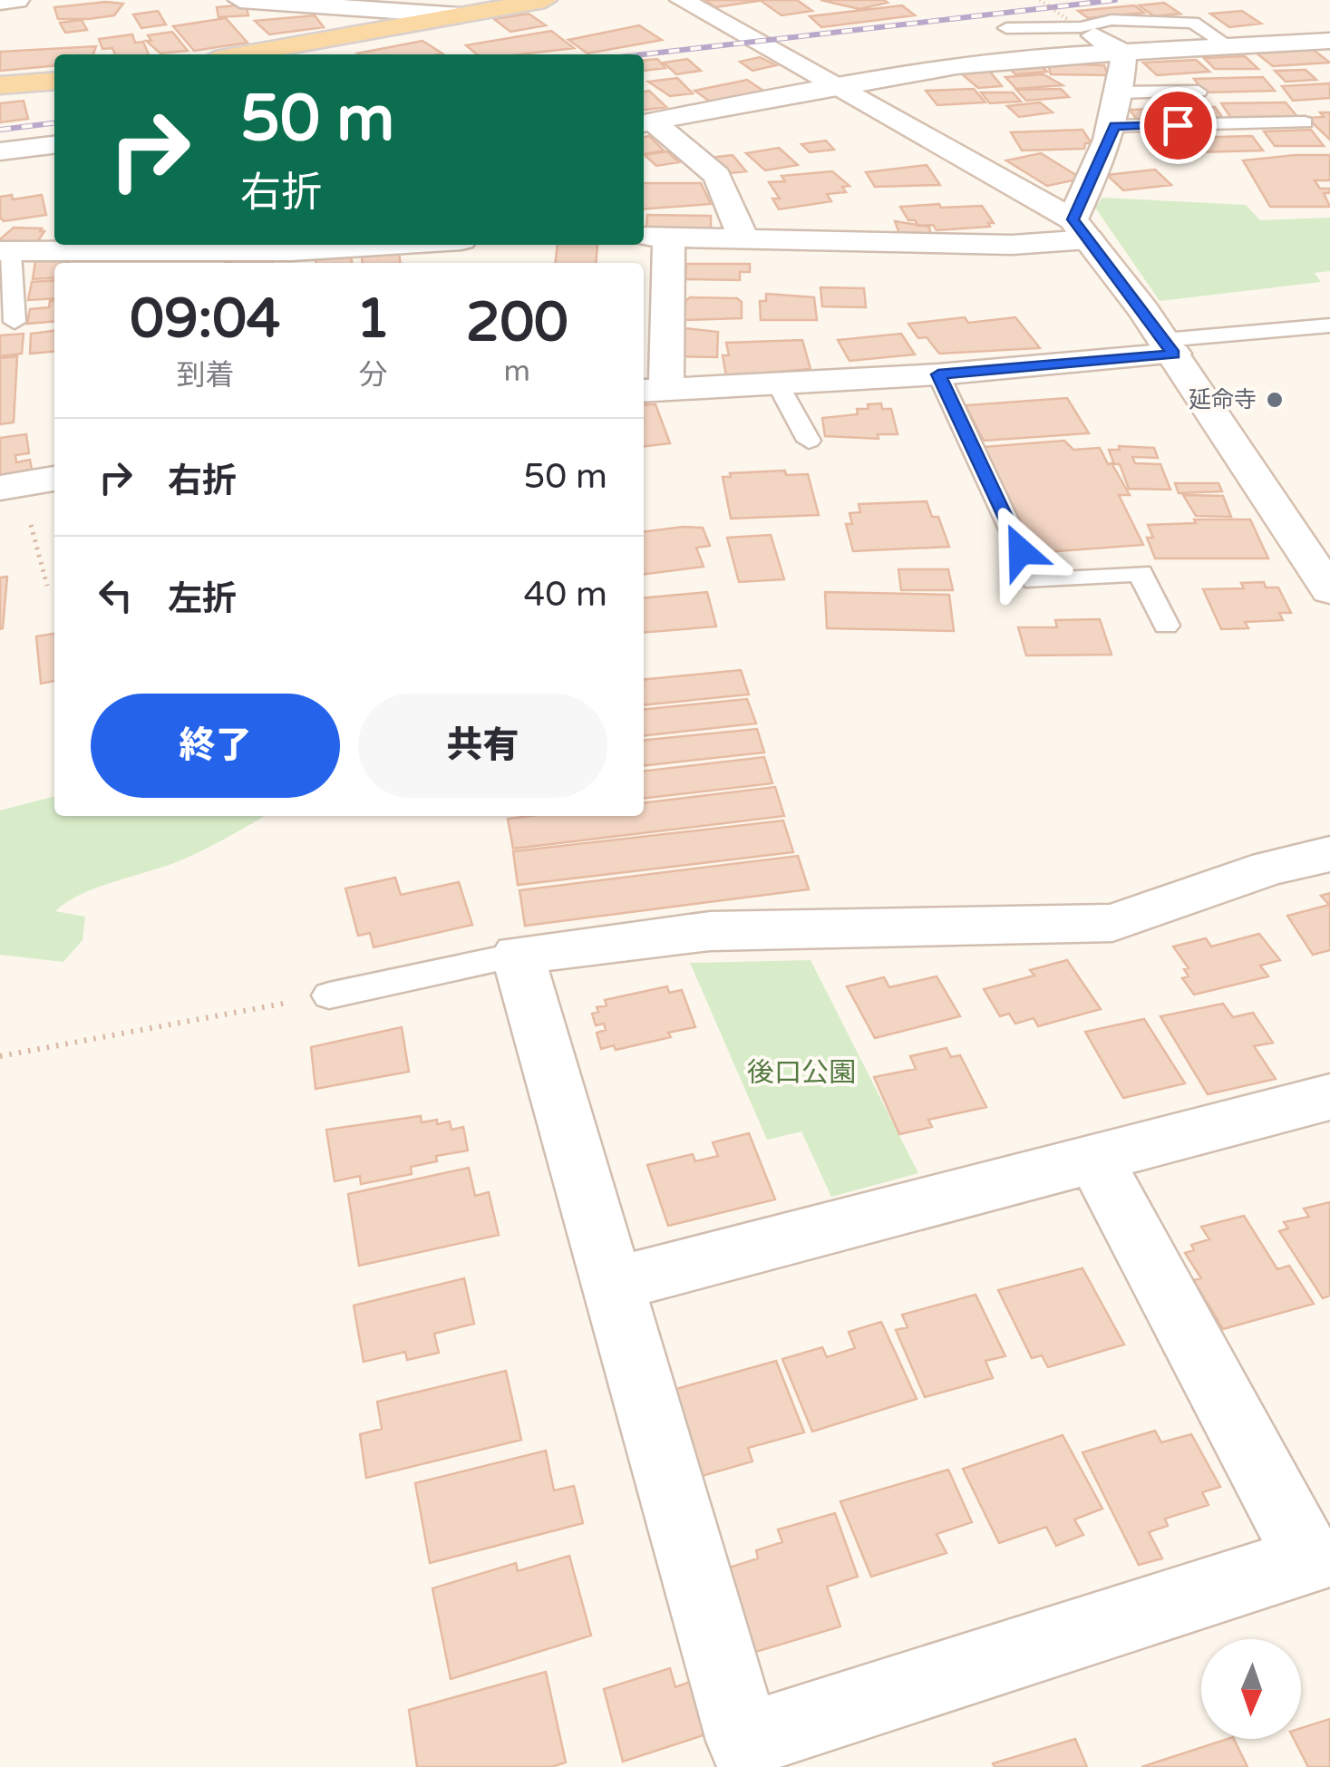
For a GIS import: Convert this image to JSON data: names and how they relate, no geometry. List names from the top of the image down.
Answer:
{
  "parks": ["後口公園"],
  "places": ["延命寺"],
  "north": "bottom",
  "page": {
    "turn": ["50 m", "右折"],
    "eta": [
      "09:04",
      "到着",
      "1",
      "分",
      "200",
      "m"
    ],
    "list": [
      {
        "name": "右折",
        "value": "50 m"
      },
      {
        "name": "左折",
        "value": "40 m"
      }
    ],
    "buttons": ["終了", "共有"]
  }
}
